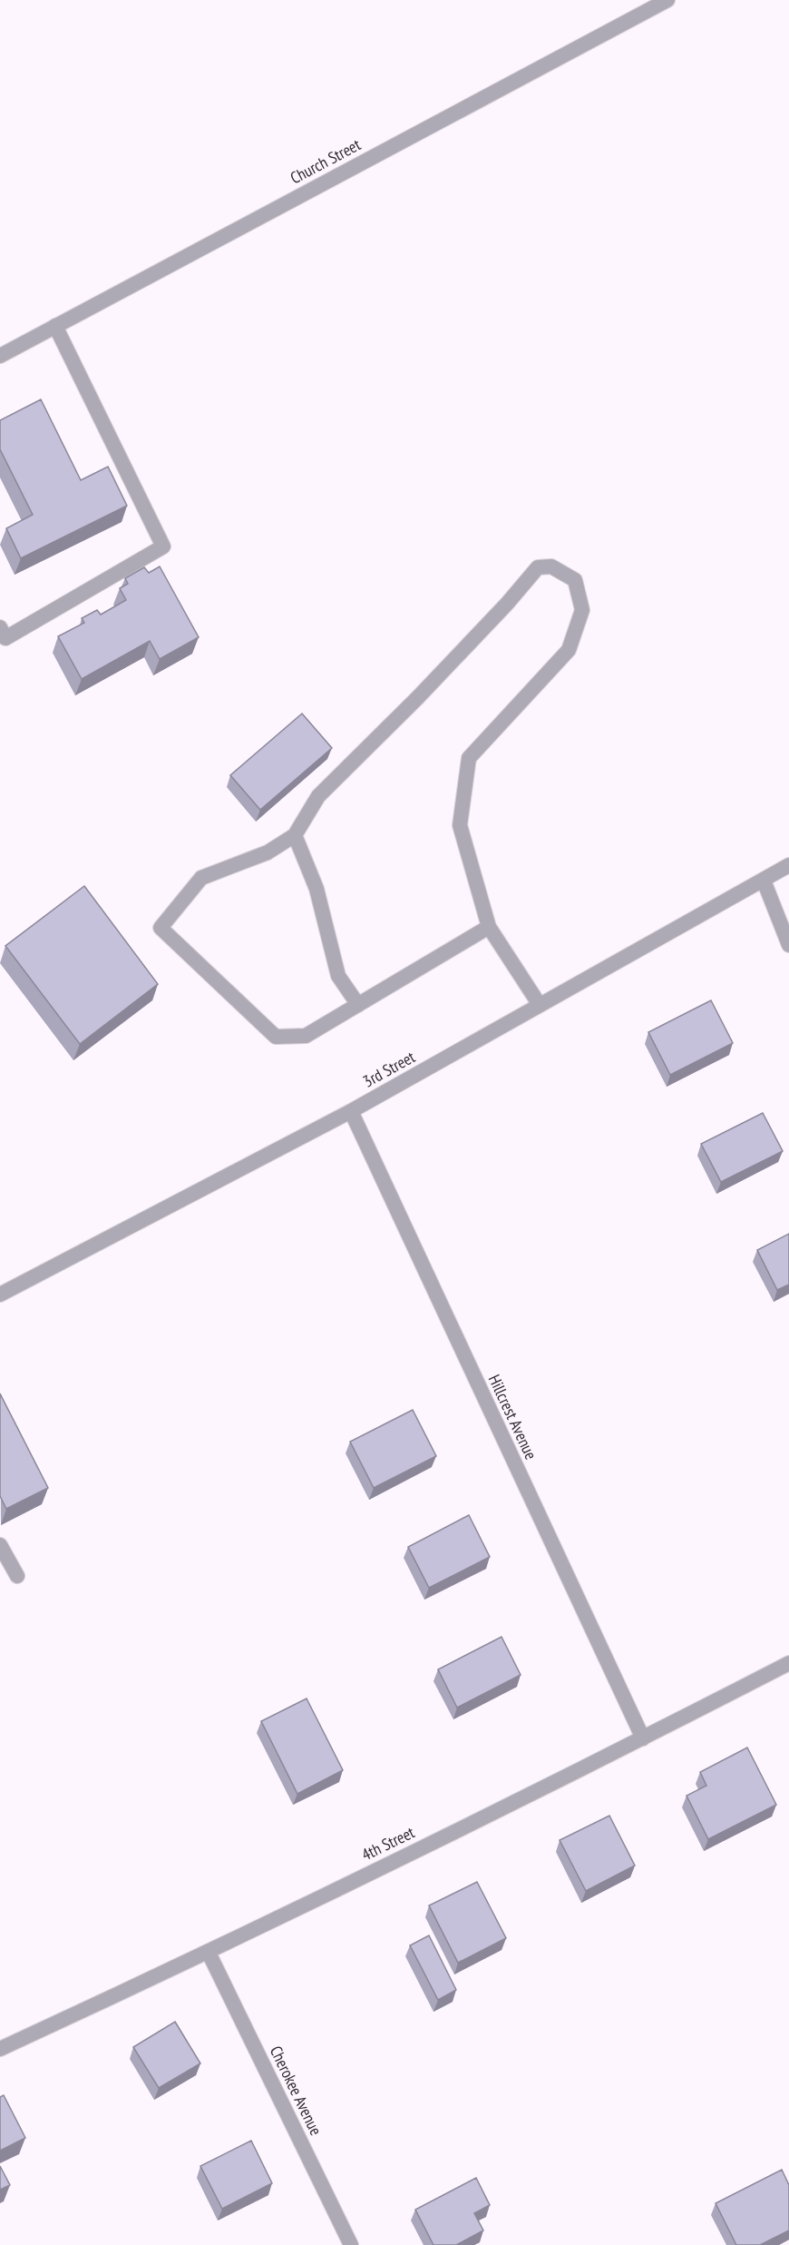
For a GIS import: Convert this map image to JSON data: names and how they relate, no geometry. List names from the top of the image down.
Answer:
{
  "streets": {
    "street": [
      "Church Street",
      "3rd Street",
      "Hillcrest Avenue",
      "4th Street",
      "Cherokee Avenue"
    ]
  },
  "crossings": [
    ["3rd Street", "Hillcrest Avenue"],
    ["Hillcrest Avenue", "4th Street"],
    ["4th Street", "Cherokee Avenue"]
  ]
}
